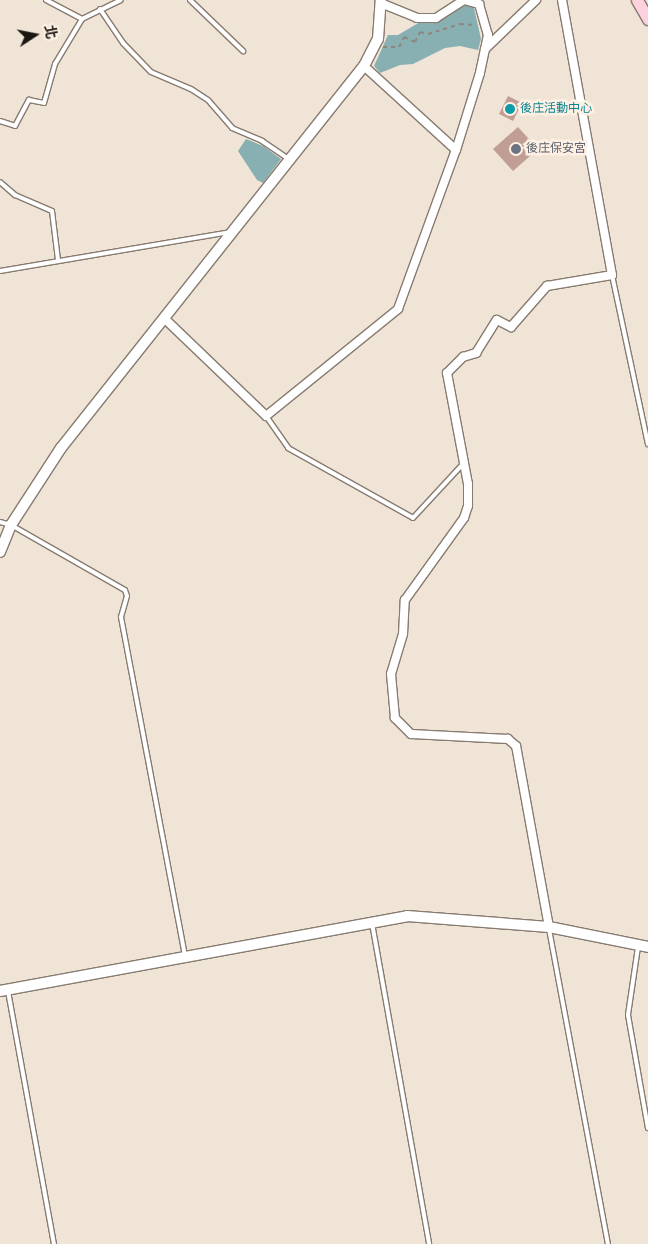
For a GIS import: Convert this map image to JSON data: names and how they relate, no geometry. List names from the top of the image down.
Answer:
{
  "places": ["後庄活動中心", "後庄保安宮"],
  "north": "right"
}
